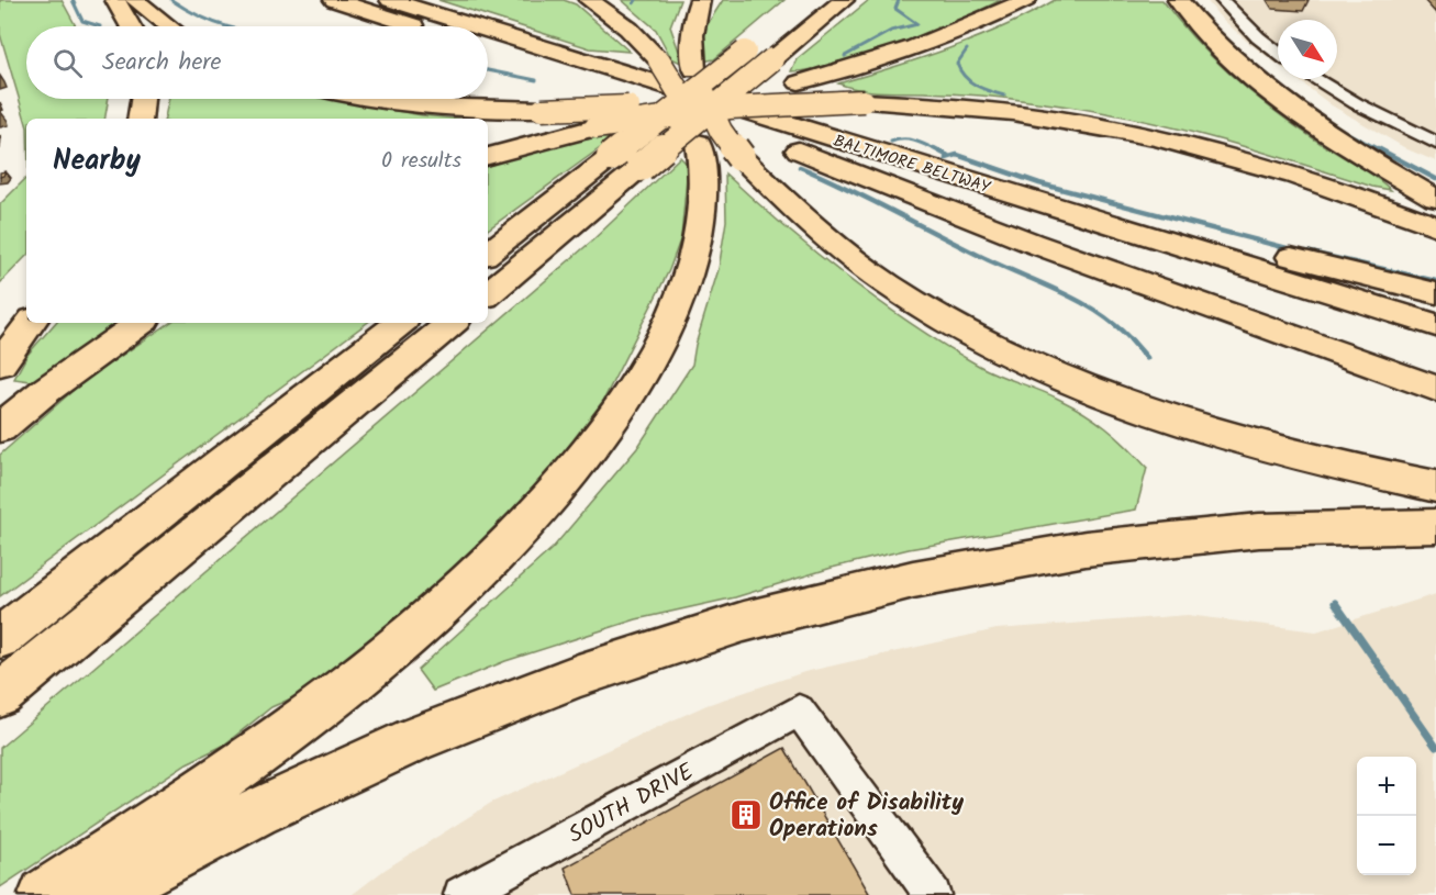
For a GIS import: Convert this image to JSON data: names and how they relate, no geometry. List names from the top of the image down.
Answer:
{
  "streets": {
    "highway": ["BALTIMORE BELTWAY"],
    "street": ["SOUTH DRIVE"]
  },
  "places": {
    "building": ["Office of Disability Operations"]
  },
  "north": "bottom right",
  "page": {
    "search": "Search here",
    "heading": ["Nearby", "0 results"],
    "map_buttons": ["+", "−"]
  }
}
